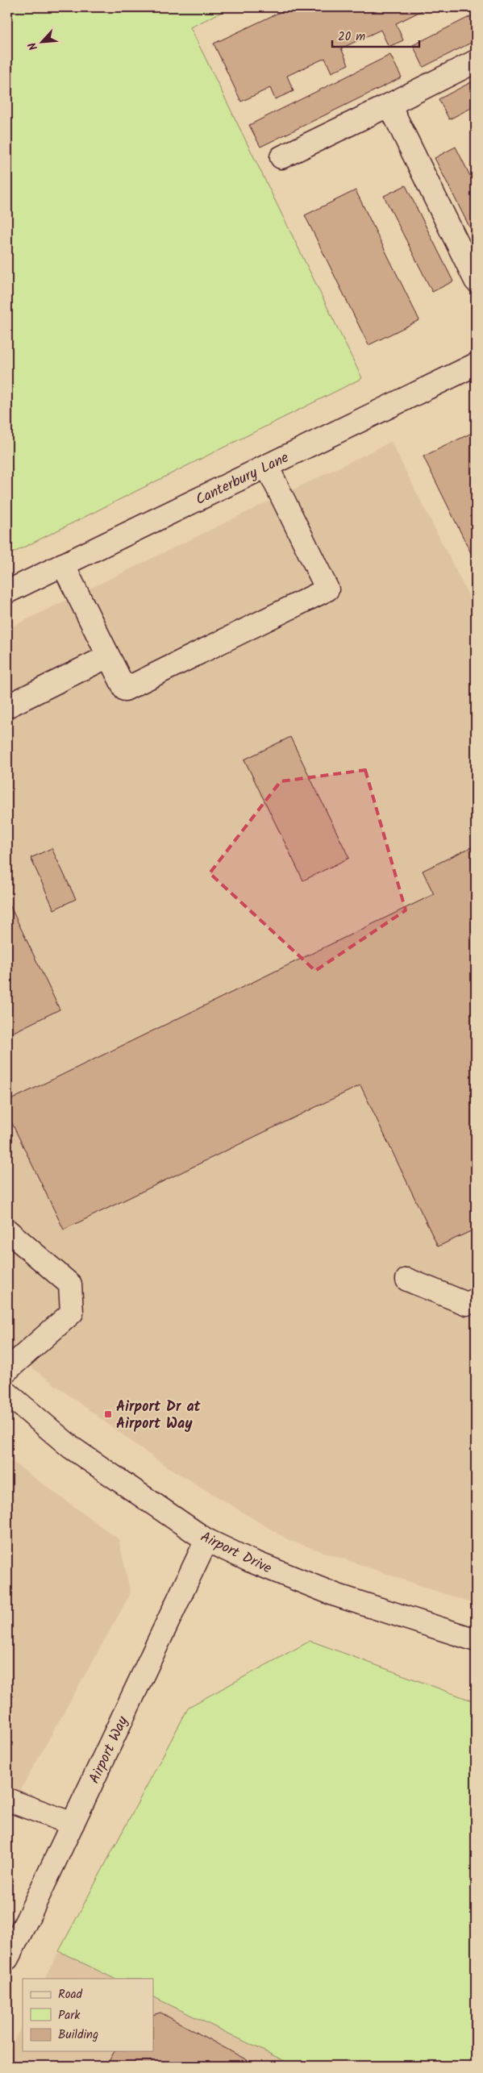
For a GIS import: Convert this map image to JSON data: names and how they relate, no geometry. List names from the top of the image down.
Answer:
{
  "streets": {
    "street": ["Canterbury Lane", "Airport Drive", "Airport Way"]
  },
  "crossings": [
    ["Airport Drive", "Airport Way"]
  ],
  "places": {
    "transit": ["Airport Dr at Airport Way"]
  },
  "legend": ["Road", "Park", "Building"],
  "scale_bar": "20 m",
  "north": "bottom left"
}
